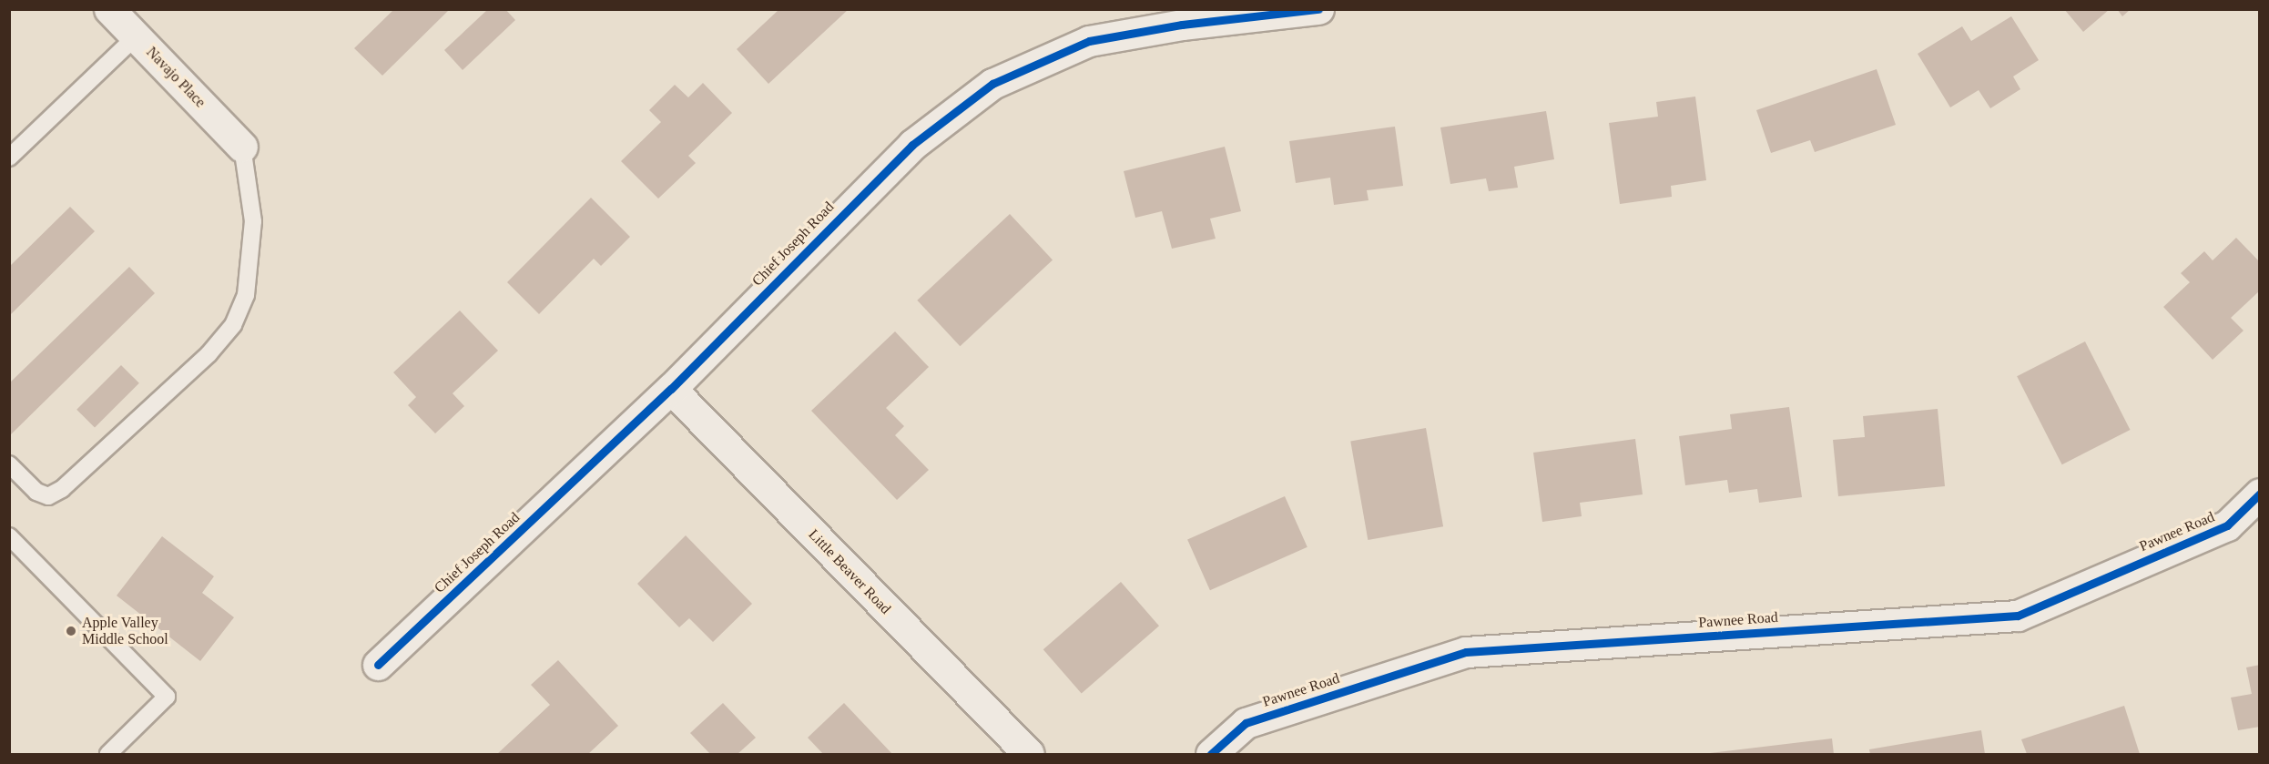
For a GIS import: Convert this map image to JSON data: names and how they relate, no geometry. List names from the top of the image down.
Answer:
{
  "streets": {
    "street": [
      "Navajo Place",
      "Chief Joseph Road",
      "Pawnee Road",
      "Little Beaver Road"
    ]
  },
  "crossings": [
    ["Chief Joseph Road", "Little Beaver Road"]
  ],
  "places": ["Apple Valley Middle School"]
}
